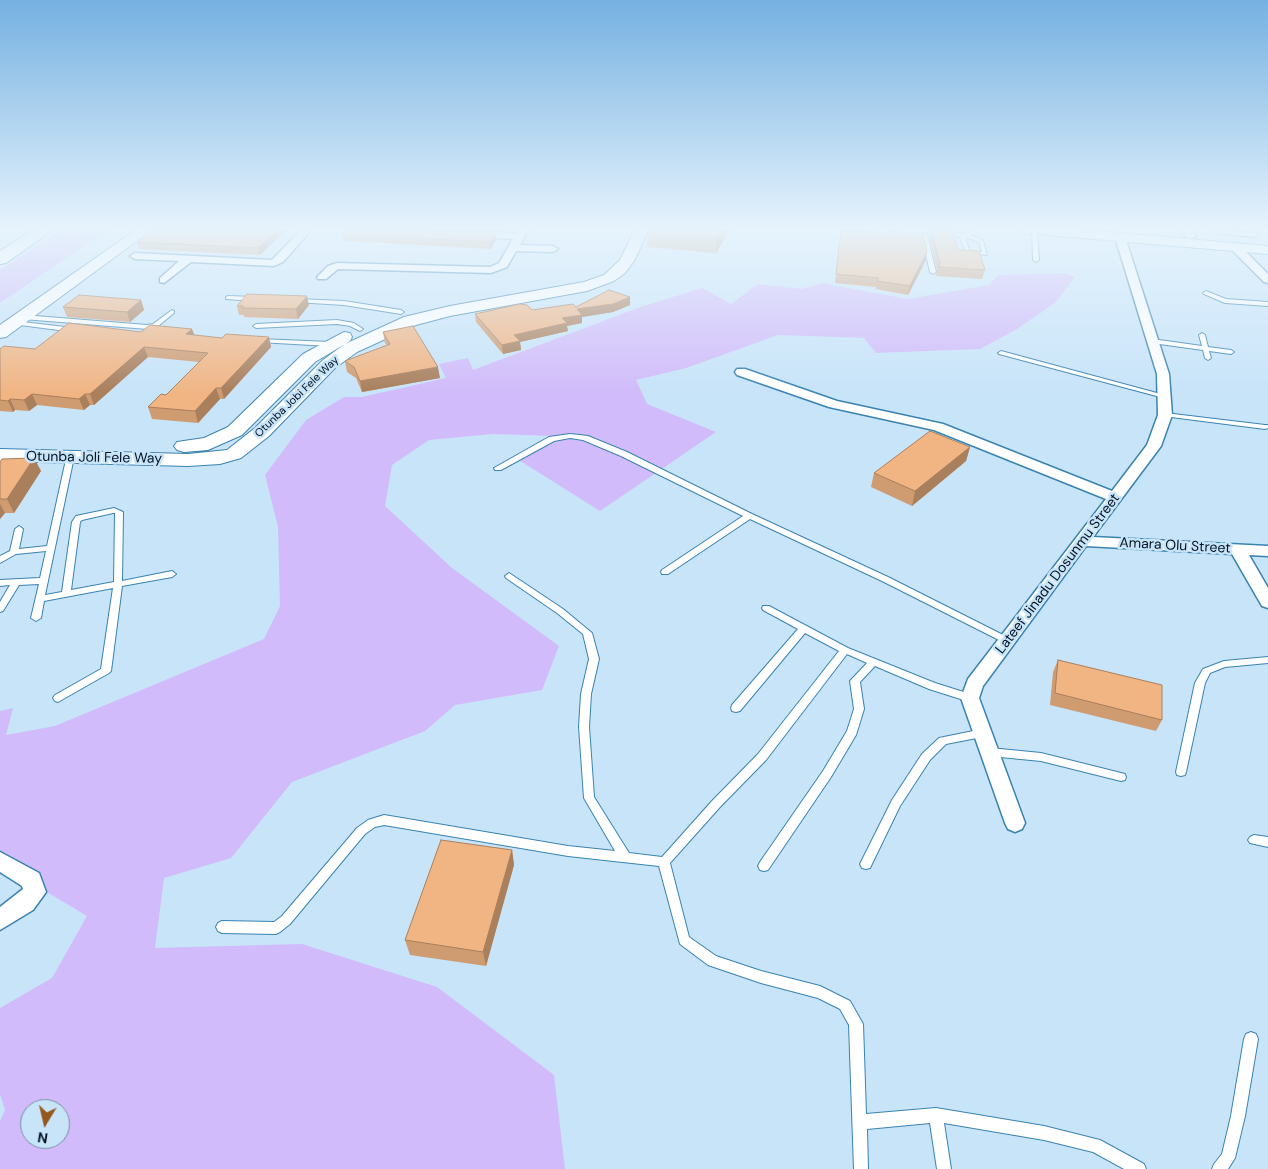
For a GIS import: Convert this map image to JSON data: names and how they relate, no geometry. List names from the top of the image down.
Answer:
{
  "streets": {
    "street": [
      "Otunba Jobi Fele Way",
      "Otunba Joli Fele Way",
      "Amara Olu Street",
      "Lateef Jinadu Dosunmu Street"
    ]
  },
  "crossings": [
    ["Otunba Jobi Fele Way", "Otunba Joli Fele Way"],
    ["Amara Olu Street", "Lateef Jinadu Dosunmu Street"]
  ],
  "north": "bottom"
}
